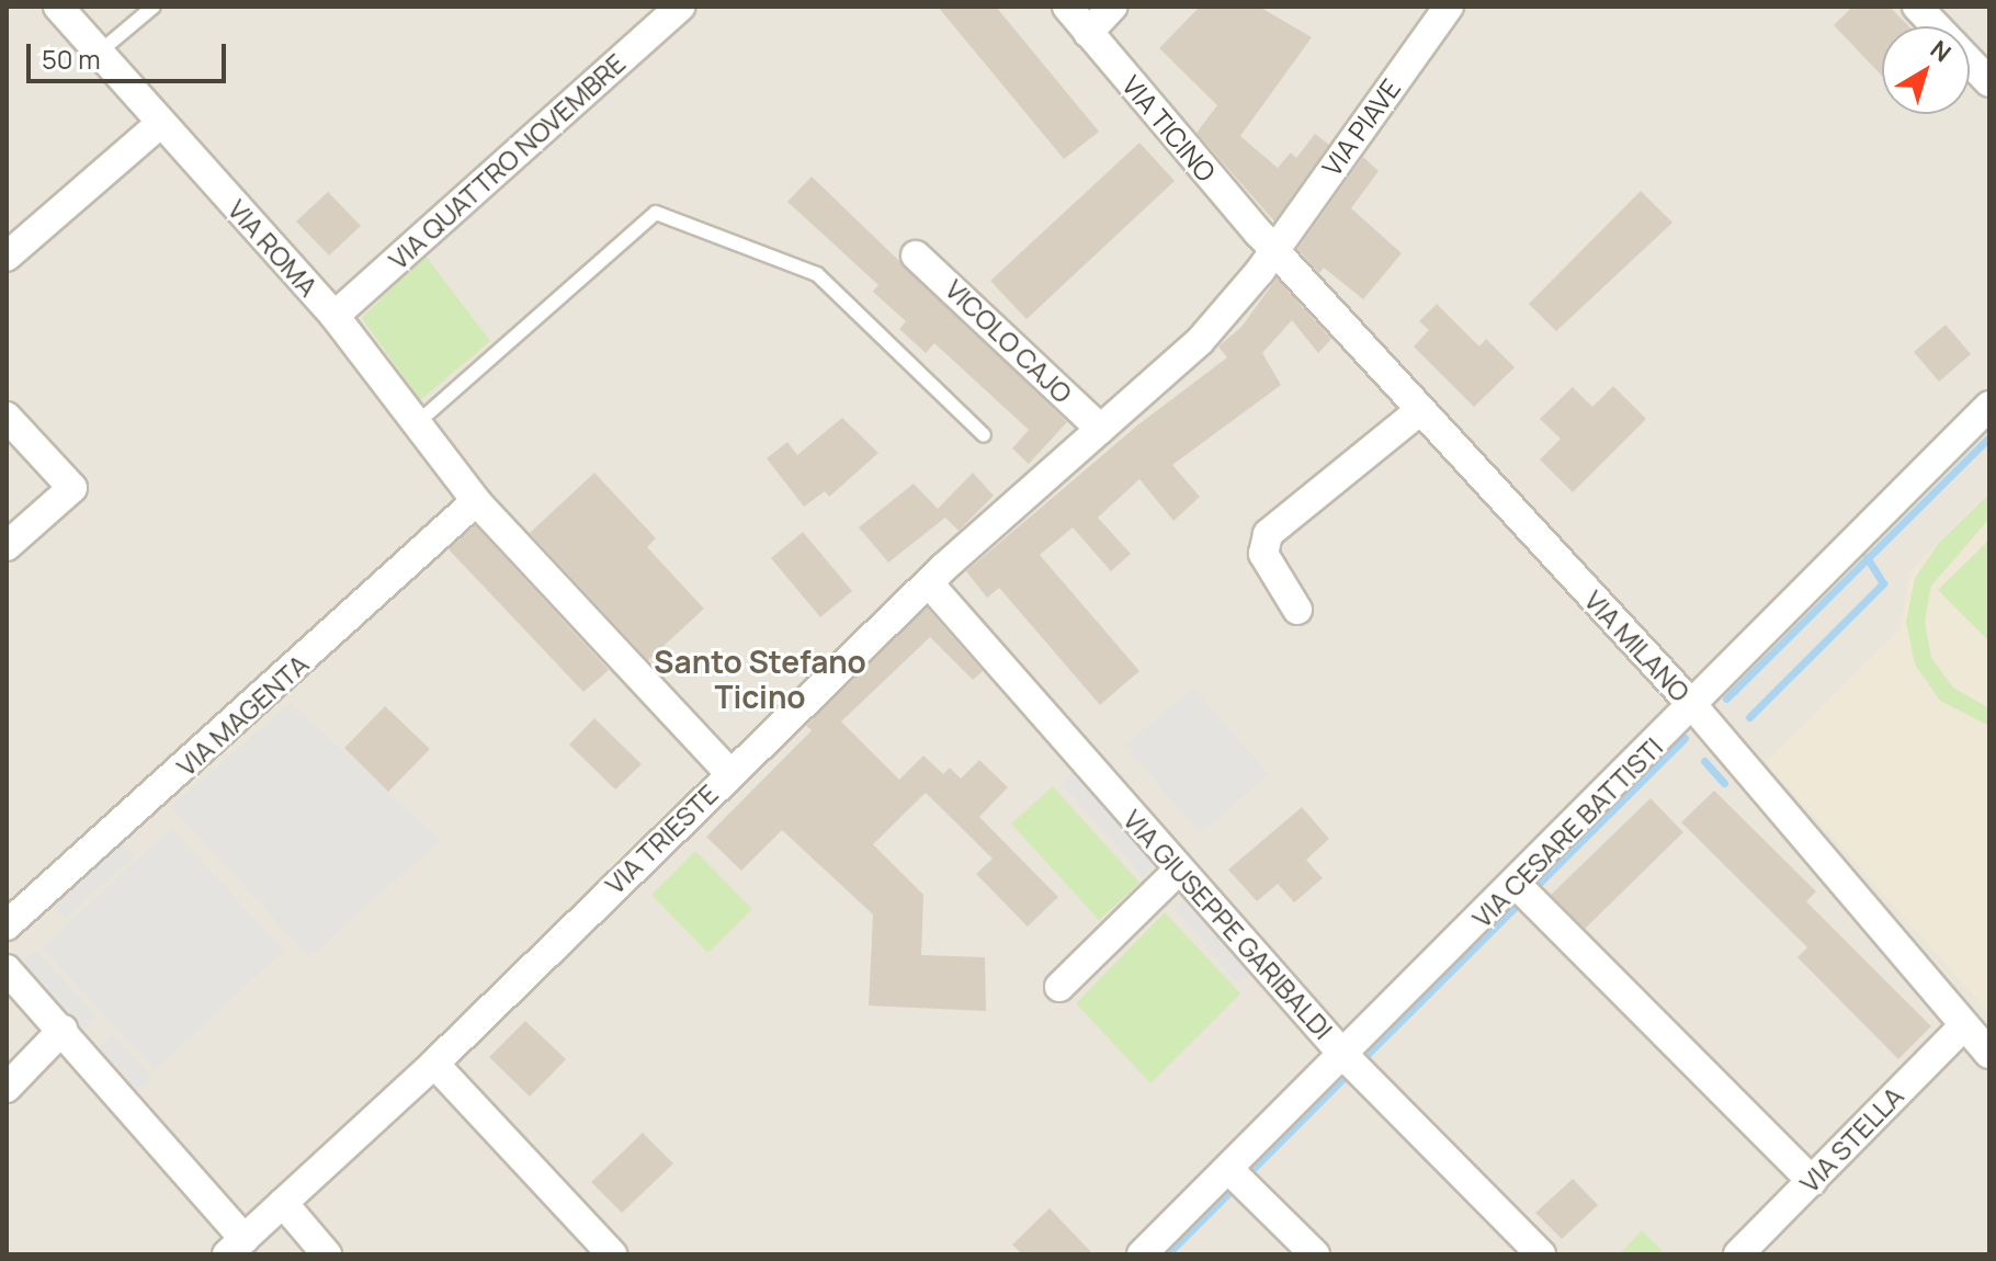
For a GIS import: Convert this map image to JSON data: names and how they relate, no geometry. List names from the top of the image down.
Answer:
{
  "streets": {
    "street": [
      "VIA PIAVE",
      "VIA TICINO",
      "VIA QUATTRO NOVEMBRE",
      "VIA ROMA",
      "VICOLO CAJO",
      "VIA MILANO",
      "VIA MAGENTA",
      "VIA CESARE BATTISTI",
      "VIA TRIESTE",
      "VIA GIUSEPPE GARIBALDI",
      "VIA STELLA"
    ]
  },
  "crossings": [
    ["VIA PIAVE", "VIA TICINO"],
    ["VIA PIAVE", "VICOLO CAJO"],
    ["VIA PIAVE", "VIA MILANO"],
    ["VIA PIAVE", "VIA TRIESTE"],
    ["VIA TICINO", "VIA MILANO"],
    ["VIA QUATTRO NOVEMBRE", "VIA ROMA"],
    ["VIA ROMA", "VIA MAGENTA"],
    ["VIA ROMA", "VIA TRIESTE"],
    ["VICOLO CAJO", "VIA TRIESTE"],
    ["VIA MILANO", "VIA CESARE BATTISTI"],
    ["VIA MILANO", "VIA STELLA"],
    ["VIA CESARE BATTISTI", "VIA GIUSEPPE GARIBALDI"],
    ["VIA TRIESTE", "VIA GIUSEPPE GARIBALDI"]
  ],
  "districts": ["Santo Stefano Ticino"],
  "scale_bar": "50 m",
  "north": "top right"
}
